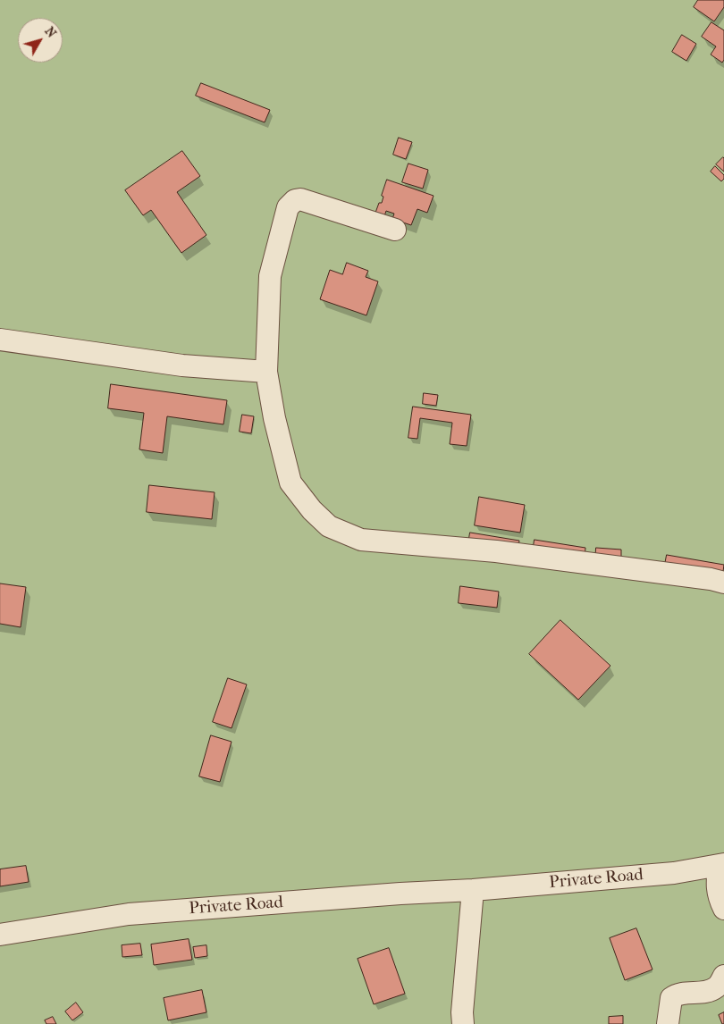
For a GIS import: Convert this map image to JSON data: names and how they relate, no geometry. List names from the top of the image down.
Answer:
{
  "streets": {
    "street": ["Private Road"]
  },
  "north": "top right"
}
